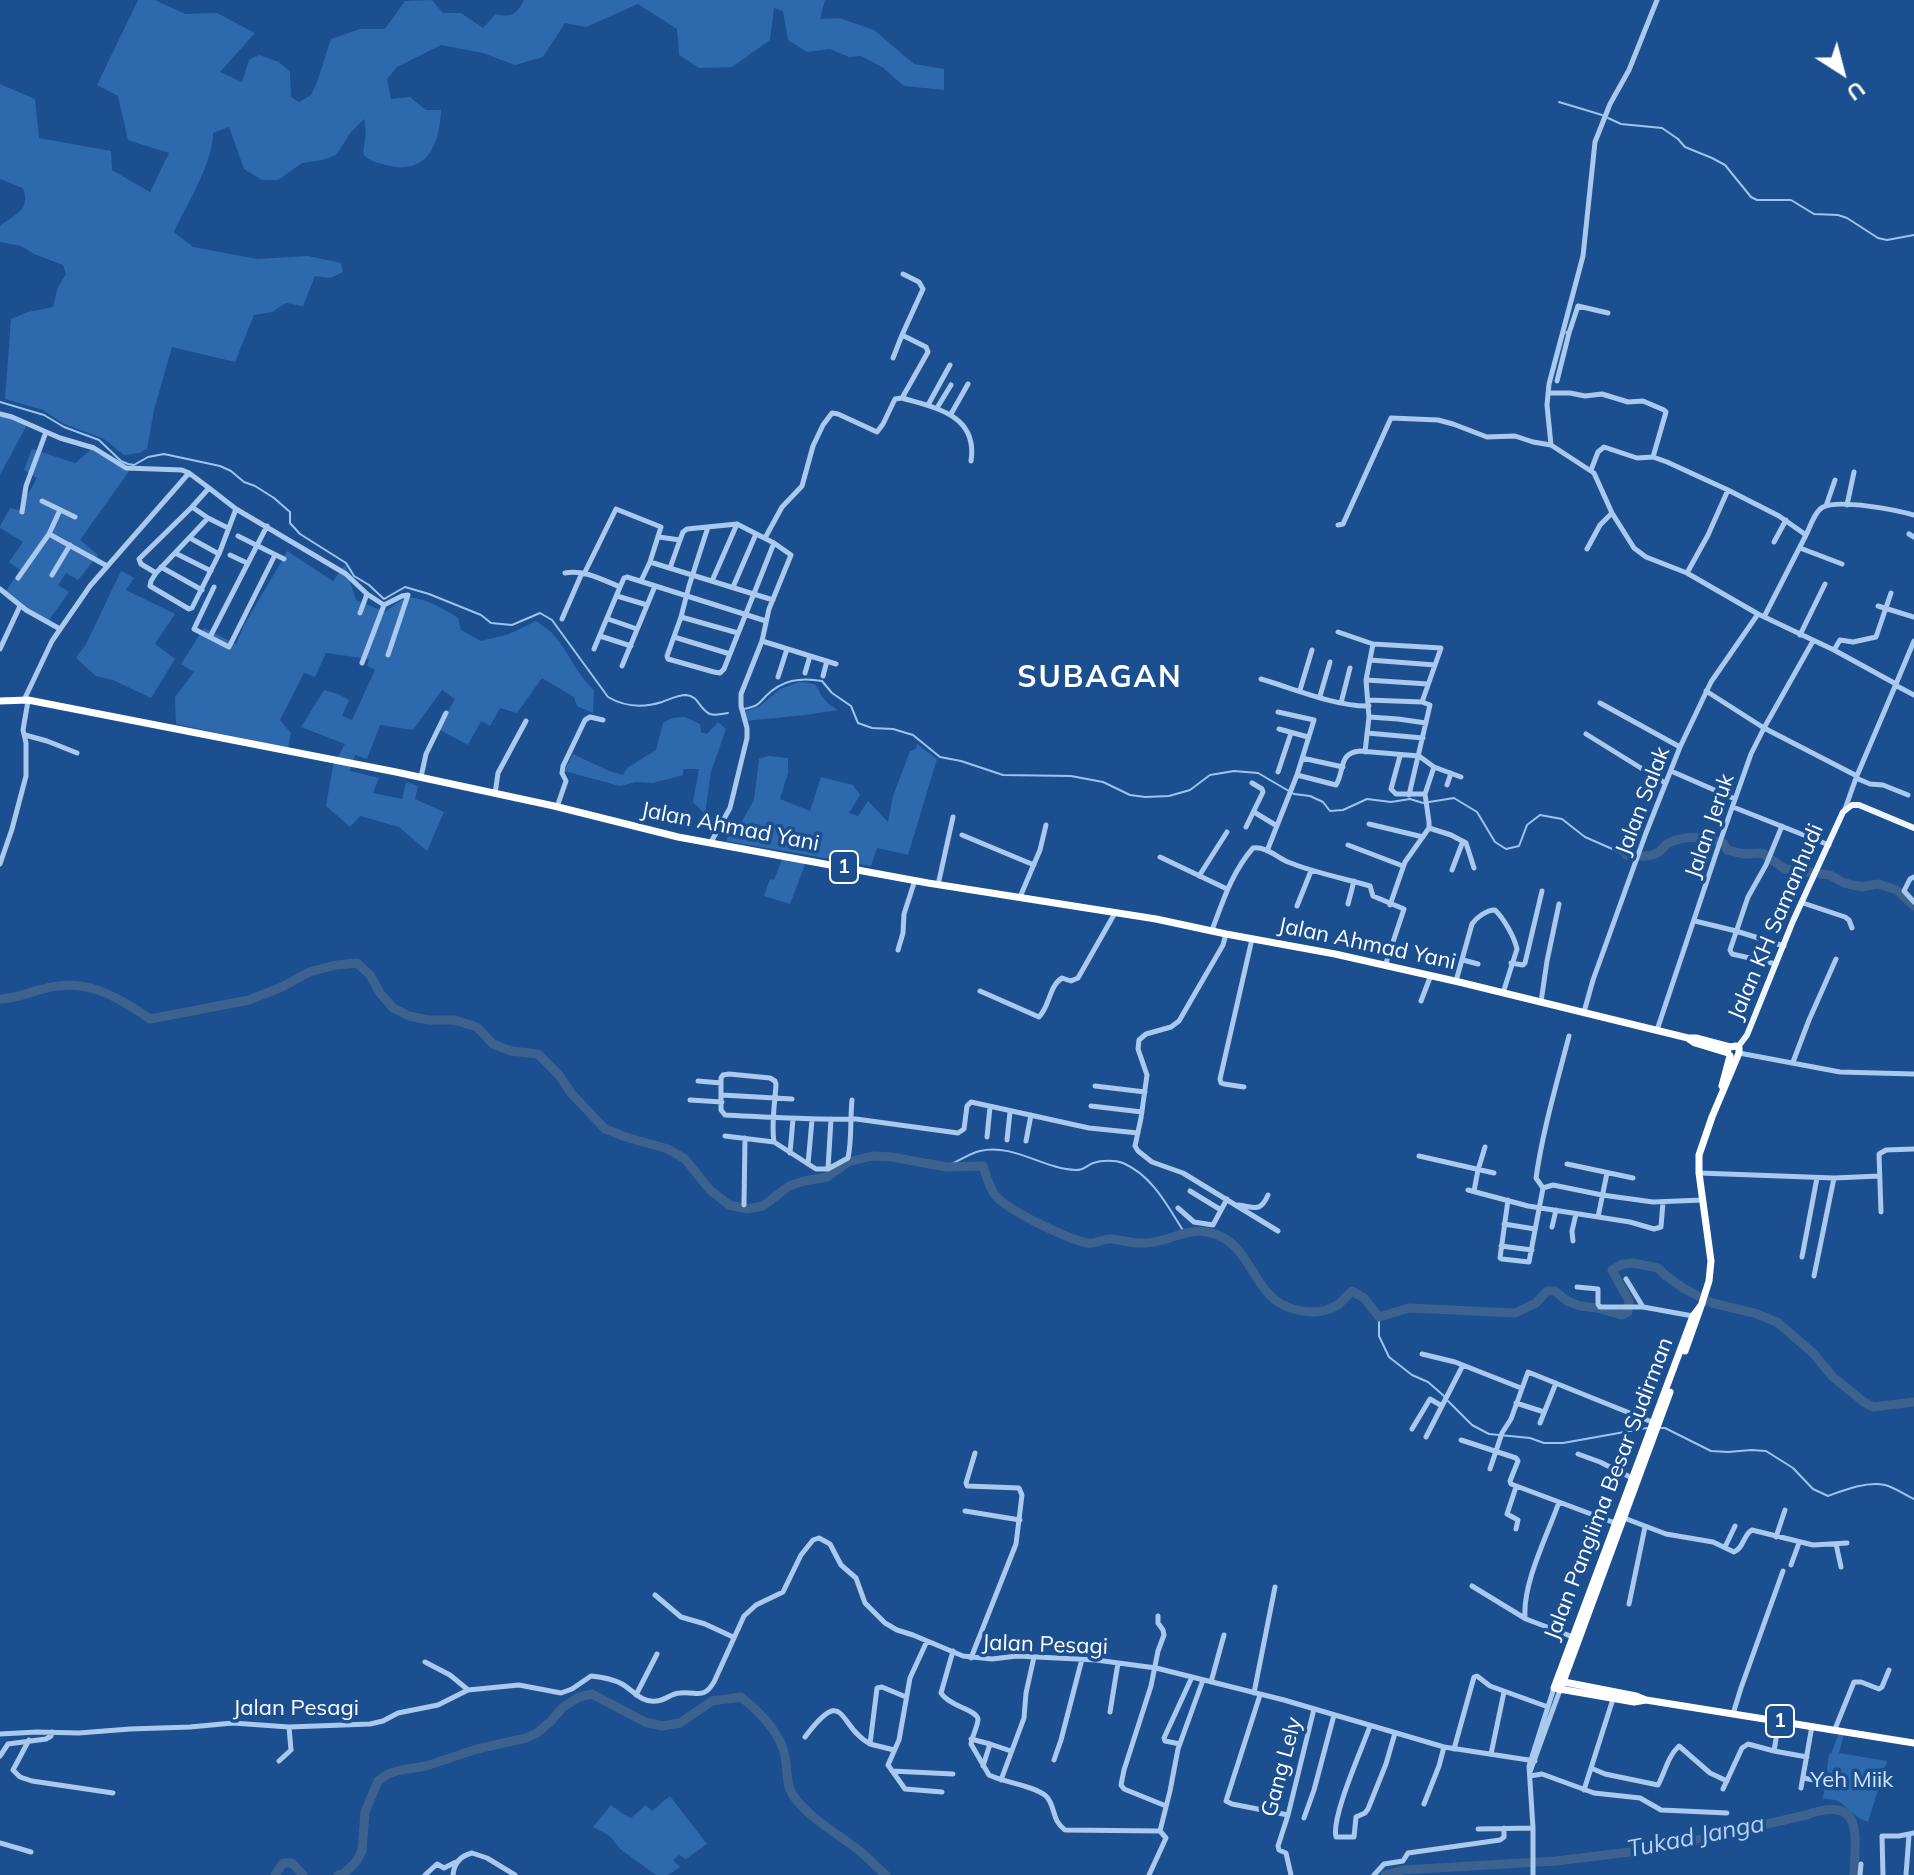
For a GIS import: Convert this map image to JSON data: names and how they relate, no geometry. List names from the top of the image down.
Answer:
{
  "streets": {
    "highway": ["Jalan Ahmad Yani", "1", "Jalan Panglima Besar Sudirman"],
    "main road": ["Jalan KH Samanhudi"],
    "street": [
      "Jalan Salak",
      "Jalan Jeruk",
      "Jalan Pesagi",
      "Gang Lely"
    ]
  },
  "crossings": [
    ["Jalan Salak", "Jalan Ahmad Yani"],
    ["Jalan Jeruk", "Jalan Ahmad Yani"],
    ["Jalan Ahmad Yani", "Jalan KH Samanhudi"],
    ["Jalan Ahmad Yani", "Jalan Panglima Besar Sudirman"],
    ["1", "Jalan Panglima Besar Sudirman"],
    ["Jalan KH Samanhudi", "Jalan Panglima Besar Sudirman"],
    ["Jalan Panglima Besar Sudirman", "Jalan Pesagi"],
    ["Jalan Pesagi", "Gang Lely"]
  ],
  "districts": ["SUBAGAN"],
  "water": ["Tukad Janga"],
  "parks": ["Yeh Miik"],
  "north": "bottom right"
}
